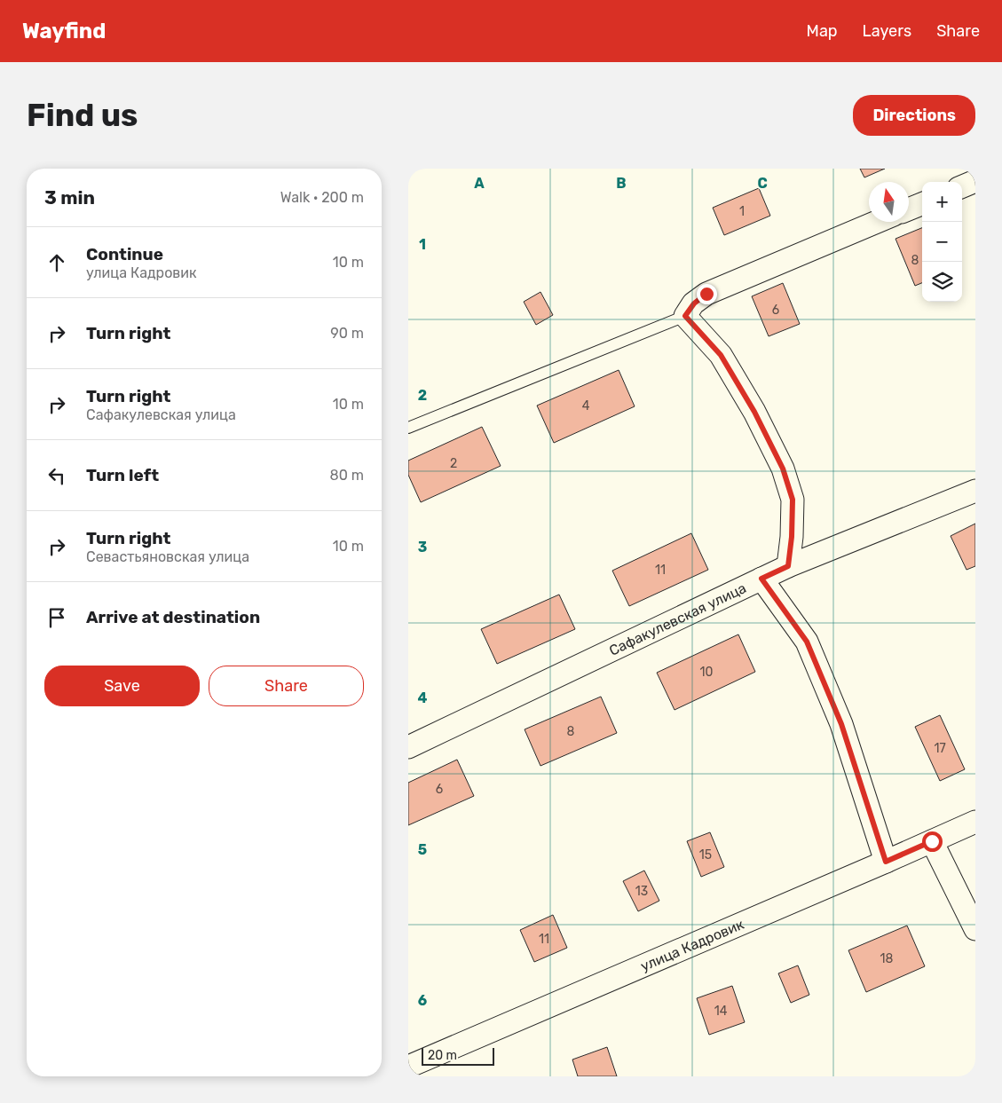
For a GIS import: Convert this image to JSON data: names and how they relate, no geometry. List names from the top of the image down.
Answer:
{
  "streets": {
    "street": ["Сафакулевская улица", "улица Кадровик"]
  },
  "house_numbers": [
    "1",
    "8",
    "6",
    "4",
    "2",
    "11",
    "10",
    "8",
    "17",
    "6",
    "15",
    "13",
    "11",
    "18",
    "14"
  ],
  "scale_bar": "20 m",
  "north": "top",
  "page": {
    "header": "Wayfind",
    "nav": ["Map", "Layers", "Share"],
    "buttons": [
      "Directions",
      ["Save", "Share"]
    ],
    "title": "Find us",
    "heading": ["3 min", "Walk · 200 m"],
    "map_buttons": ["+", "−"],
    "list": [
      ["Continue", "улица Кадровик", "10 m"],
      ["Turn right", "90 m"],
      ["Turn right", "Сафакулевская улица", "10 m"],
      ["Turn left", "80 m"],
      ["Turn right", "Севастьяновская улица", "10 m"],
      "Arrive at destination"
    ],
    "scale": "20 m"
  },
  "grid": {
    "columns": ["A", "B", "C"],
    "rows": [
      "1",
      "2",
      "3",
      "4",
      "5",
      "6"
    ]
  }
}
